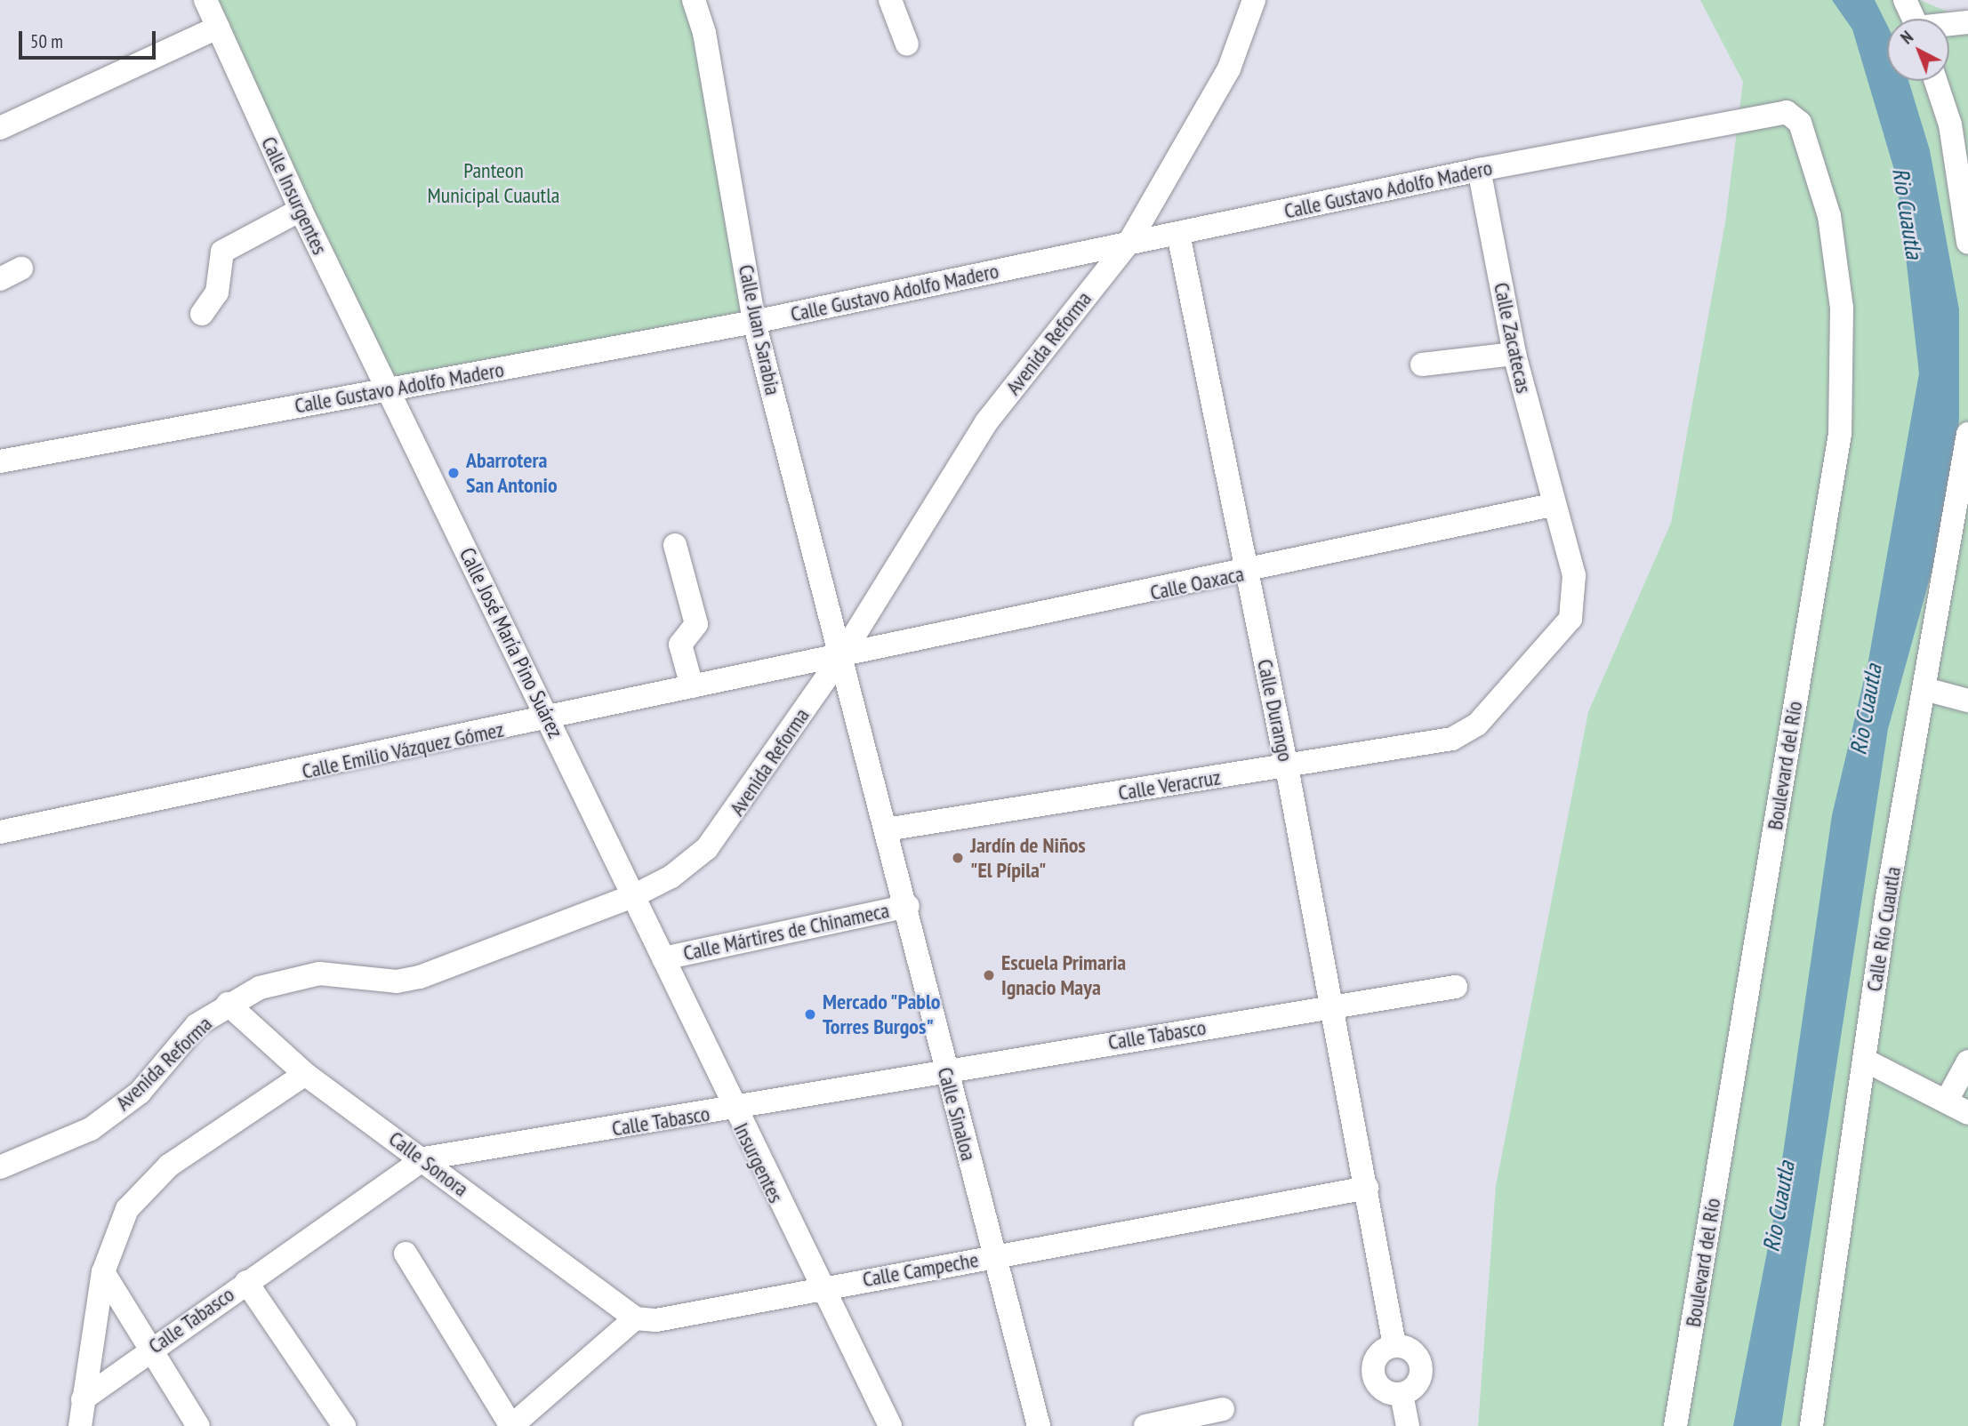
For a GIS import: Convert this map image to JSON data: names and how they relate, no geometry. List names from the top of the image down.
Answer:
{
  "streets": {
    "street": [
      "Calle Gustavo Adolfo Madero",
      "Calle Insurgentes",
      "Calle Juan Sarabia",
      "Calle Zacatecas",
      "Avenida Reforma",
      "Calle Oaxaca",
      "Calle José María Pino Suárez",
      "Calle Durango",
      "Calle Emilio Vázquez Gómez",
      "Boulevard del Río",
      "Calle Veracruz",
      "Calle Río Cuautla",
      "Calle Mártires de Chinameca",
      "Calle Tabasco",
      "Calle Sinaloa",
      "Insurgentes",
      "Calle Sonora",
      "Calle Campeche"
    ]
  },
  "crossings": [
    ["Calle Gustavo Adolfo Madero", "Calle Insurgentes"],
    ["Calle Gustavo Adolfo Madero", "Calle Juan Sarabia"],
    ["Calle Gustavo Adolfo Madero", "Calle Zacatecas"],
    ["Calle Gustavo Adolfo Madero", "Avenida Reforma"],
    ["Calle Gustavo Adolfo Madero", "Calle José María Pino Suárez"],
    ["Calle Gustavo Adolfo Madero", "Calle Durango"],
    ["Calle Gustavo Adolfo Madero", "Boulevard del Río"],
    ["Calle Insurgentes", "Calle José María Pino Suárez"],
    ["Calle Juan Sarabia", "Avenida Reforma"],
    ["Calle Juan Sarabia", "Calle Oaxaca"],
    ["Calle Juan Sarabia", "Calle Emilio Vázquez Gómez"],
    ["Calle Juan Sarabia", "Calle Sinaloa"],
    ["Calle Zacatecas", "Calle Oaxaca"],
    ["Calle Zacatecas", "Calle Veracruz"],
    ["Avenida Reforma", "Calle Oaxaca"],
    ["Avenida Reforma", "Calle José María Pino Suárez"],
    ["Avenida Reforma", "Calle Emilio Vázquez Gómez"],
    ["Avenida Reforma", "Calle Sinaloa"],
    ["Avenida Reforma", "Insurgentes"],
    ["Avenida Reforma", "Calle Sonora"],
    ["Calle Oaxaca", "Calle Durango"],
    ["Calle Oaxaca", "Calle Emilio Vázquez Gómez"],
    ["Calle Oaxaca", "Calle Sinaloa"],
    ["Calle José María Pino Suárez", "Calle Emilio Vázquez Gómez"],
    ["Calle José María Pino Suárez", "Insurgentes"],
    ["Calle Durango", "Calle Veracruz"],
    ["Calle Durango", "Calle Tabasco"],
    ["Calle Durango", "Calle Campeche"],
    ["Calle Emilio Vázquez Gómez", "Calle Sinaloa"],
    ["Calle Veracruz", "Calle Sinaloa"],
    ["Calle Mártires de Chinameca", "Calle Sinaloa"],
    ["Calle Mártires de Chinameca", "Insurgentes"],
    ["Calle Tabasco", "Calle Sinaloa"],
    ["Calle Tabasco", "Insurgentes"],
    ["Calle Tabasco", "Calle Sonora"],
    ["Calle Sinaloa", "Calle Campeche"],
    ["Insurgentes", "Calle Campeche"],
    ["Calle Sonora", "Calle Campeche"]
  ],
  "water": ["Rio Cuautla"],
  "parks": ["Panteon Municipal Cuautla"],
  "places": [
    "Abarrotera San Antonio",
    "Jardín de Niños \"El Pípila\"",
    "Escuela Primaria Ignacio Maya",
    "Mercado \"Pablo Torres Burgos\""
  ],
  "scale_bar": "50 m",
  "north": "top left"
}
